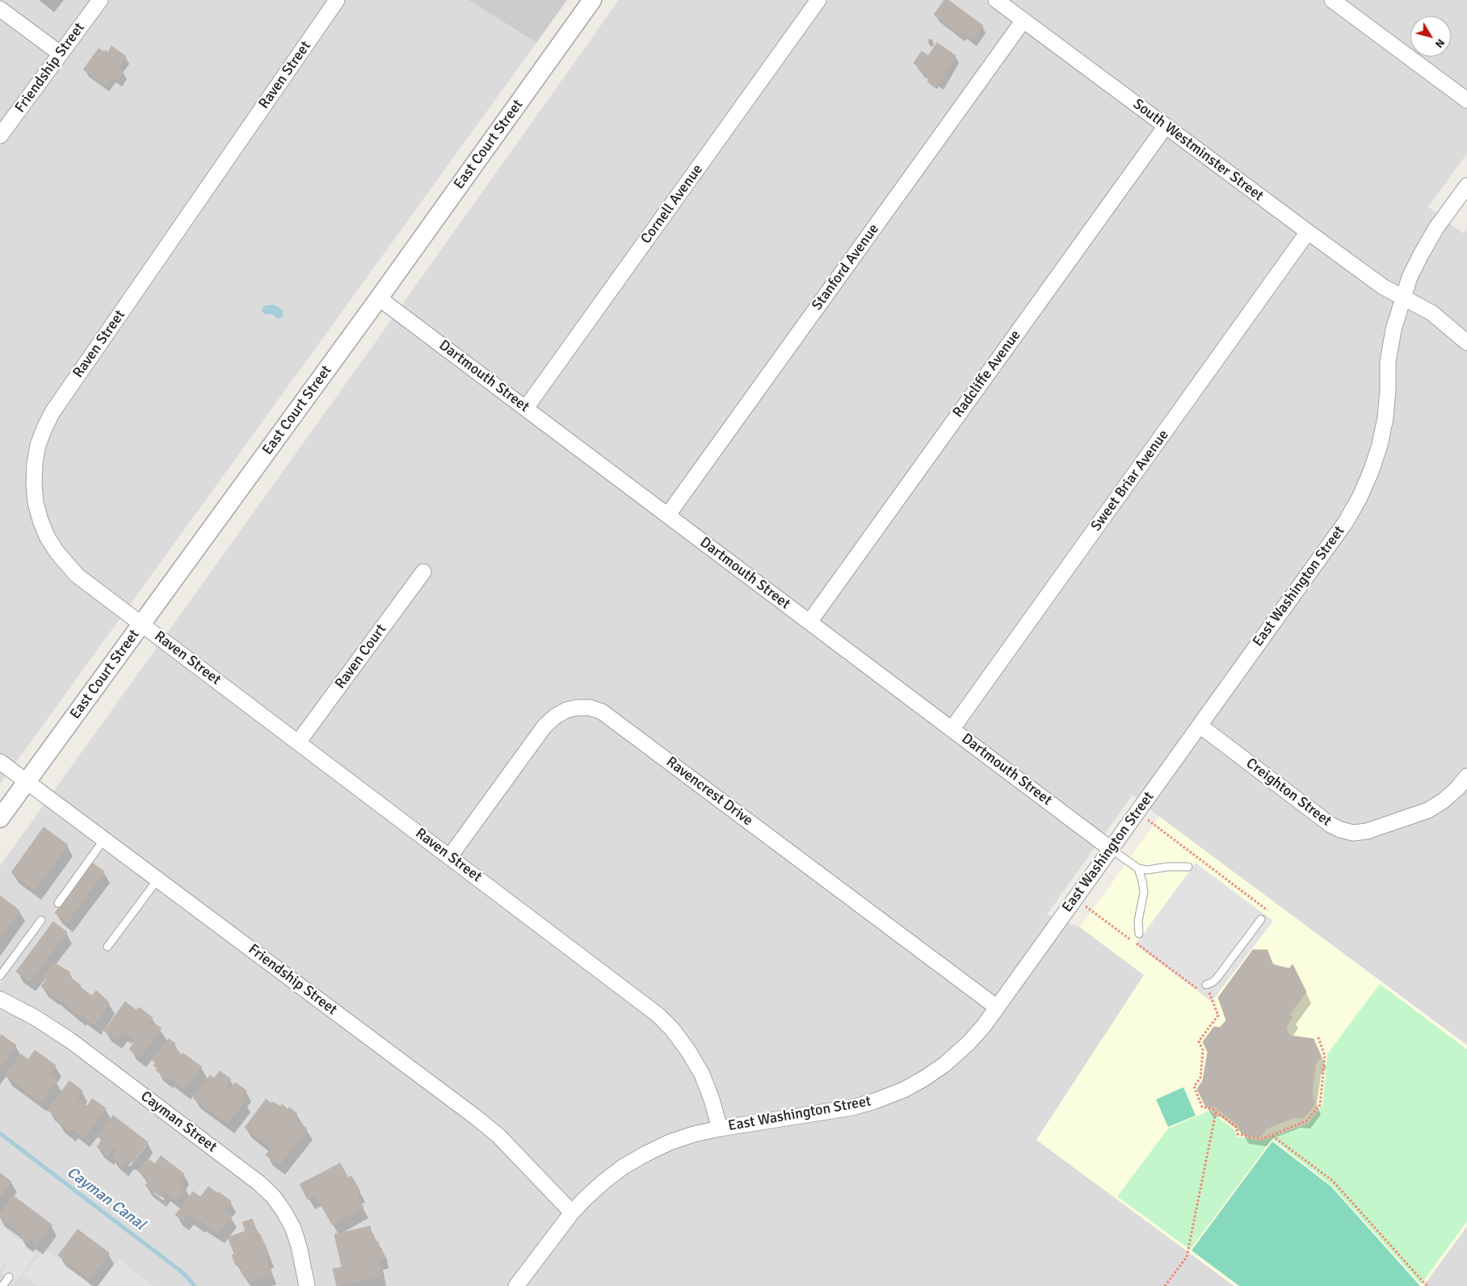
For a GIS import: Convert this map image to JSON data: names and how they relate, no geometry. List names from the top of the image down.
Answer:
{
  "streets": {
    "street": [
      "Friendship Street",
      "Raven Street",
      "East Court Street",
      "South Westminster Street",
      "Cornell Avenue",
      "Stanford Avenue",
      "Radcliffe Avenue",
      "Dartmouth Street",
      "Sweet Briar Avenue",
      "East Washington Street",
      "Raven Court",
      "Ravencrest Drive",
      "Creighton Street",
      "Cayman Street"
    ]
  },
  "crossings": [
    ["Friendship Street", "East Court Street"],
    ["Friendship Street", "East Washington Street"],
    ["Raven Street", "East Court Street"],
    ["Raven Street", "East Washington Street"],
    ["Raven Street", "Raven Court"],
    ["Raven Street", "Ravencrest Drive"],
    ["East Court Street", "Dartmouth Street"],
    ["South Westminster Street", "Stanford Avenue"],
    ["South Westminster Street", "Radcliffe Avenue"],
    ["South Westminster Street", "Sweet Briar Avenue"],
    ["South Westminster Street", "East Washington Street"],
    ["Cornell Avenue", "Dartmouth Street"],
    ["Stanford Avenue", "Dartmouth Street"],
    ["Radcliffe Avenue", "Dartmouth Street"],
    ["Dartmouth Street", "Sweet Briar Avenue"],
    ["Dartmouth Street", "East Washington Street"],
    ["East Washington Street", "Ravencrest Drive"],
    ["East Washington Street", "Creighton Street"]
  ],
  "water": ["Cayman Canal"],
  "north": "bottom right"
}
